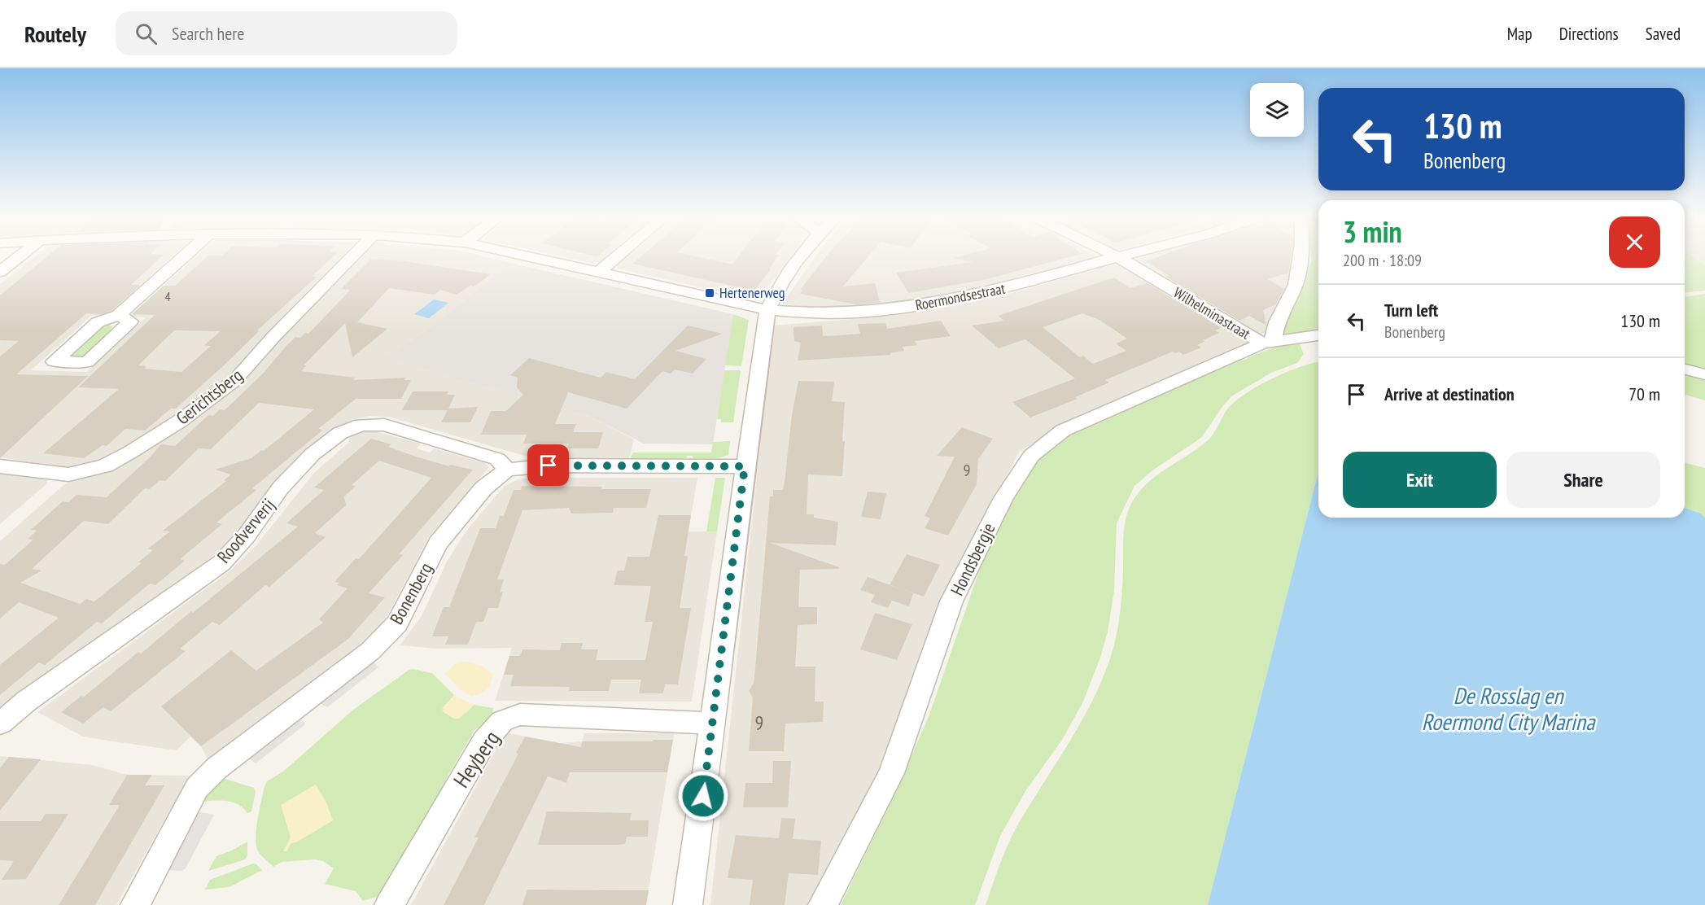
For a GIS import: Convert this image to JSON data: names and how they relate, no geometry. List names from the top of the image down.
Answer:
{
  "streets": {
    "street": [
      "Roermondsestraat",
      "Wilhelminastraat",
      "Gerichtsberg",
      "Roodververij",
      "Hondsbergje",
      "Bonenberg",
      "Heyberg"
    ]
  },
  "crossings": [
    ["Roermondsestraat", "Wilhelminastraat"],
    ["Wilhelminastraat", "Hondsbergje"],
    ["Roodververij", "Bonenberg"]
  ],
  "water": ["De Rosslag en Roermond City Marina"],
  "places": {
    "transit": ["Hertenerweg"]
  },
  "house_numbers": ["4", "9", "9"],
  "page": {
    "header": "Routely",
    "search": "Search here",
    "nav": ["Map", "Directions", "Saved"],
    "turn": ["130 m", "Bonenberg"],
    "heading": ["3 min", "200 m · 18:09"],
    "list": [
      {
        "name": "Turn left",
        "note": "Bonenberg",
        "value": "130 m"
      },
      {
        "name": "Arrive at destination",
        "value": "70 m"
      }
    ],
    "buttons": ["Exit", "Share"]
  }
}
